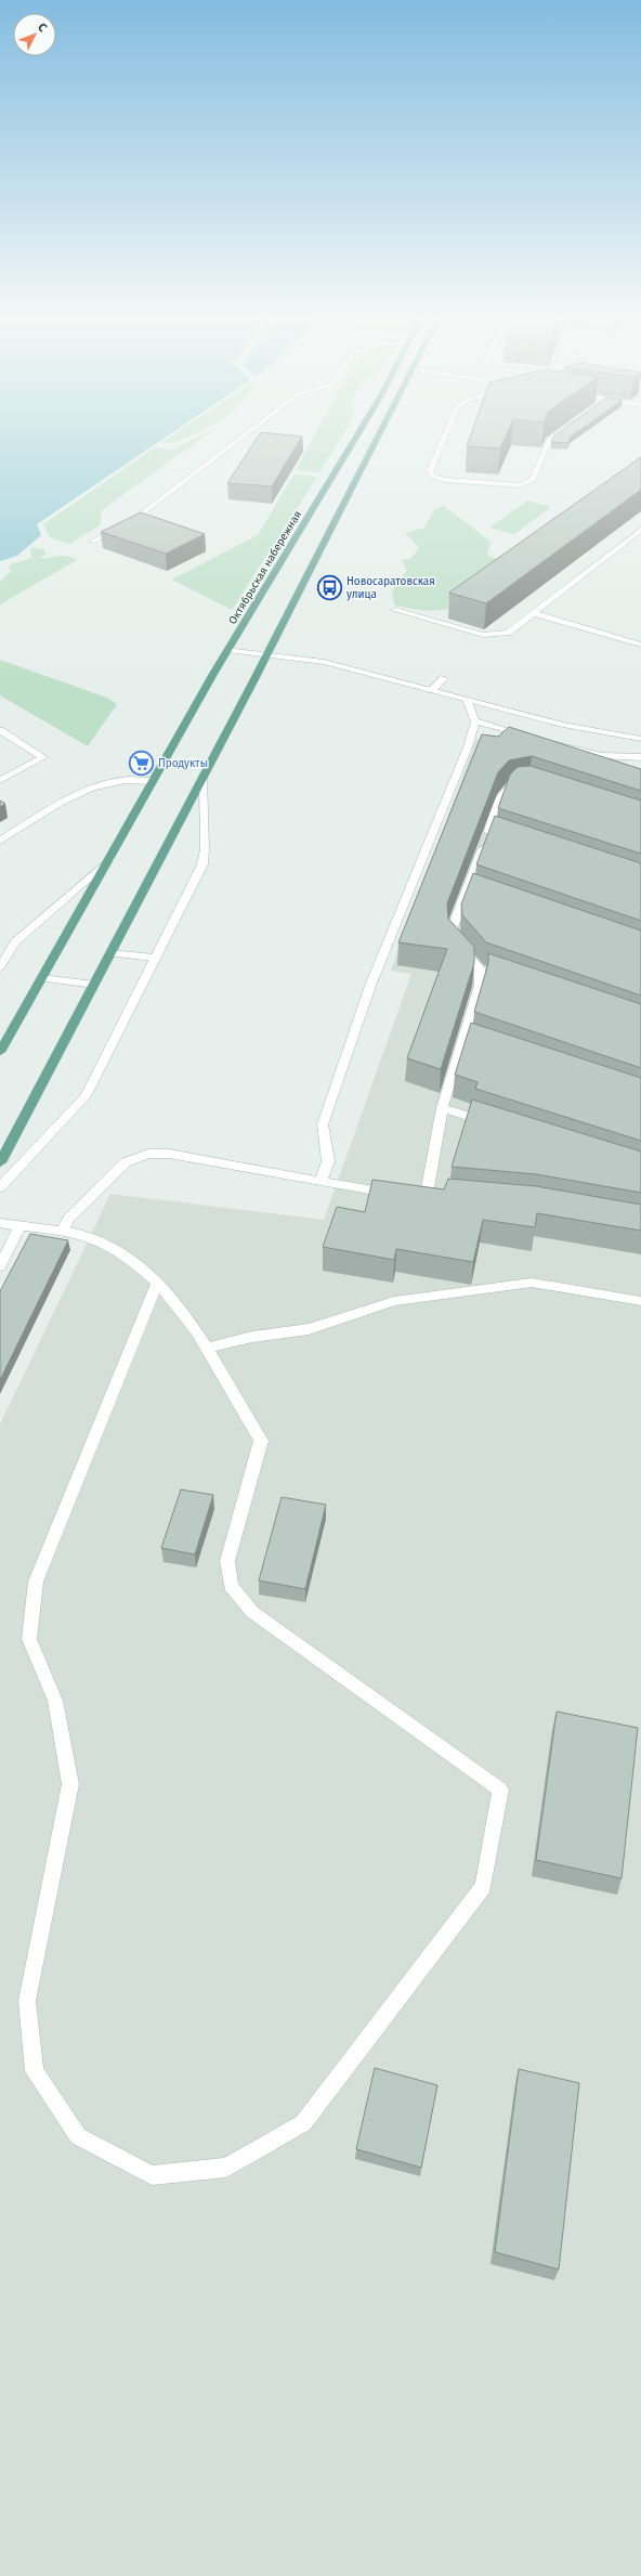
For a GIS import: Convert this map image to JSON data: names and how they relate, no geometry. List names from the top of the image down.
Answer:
{
  "streets": {
    "main road": ["Октябрьская набережная"]
  },
  "places": {
    "bus stop": ["Новосаратовская улица"],
    "supermarket": ["Продукты"]
  },
  "north": "top right"
}
